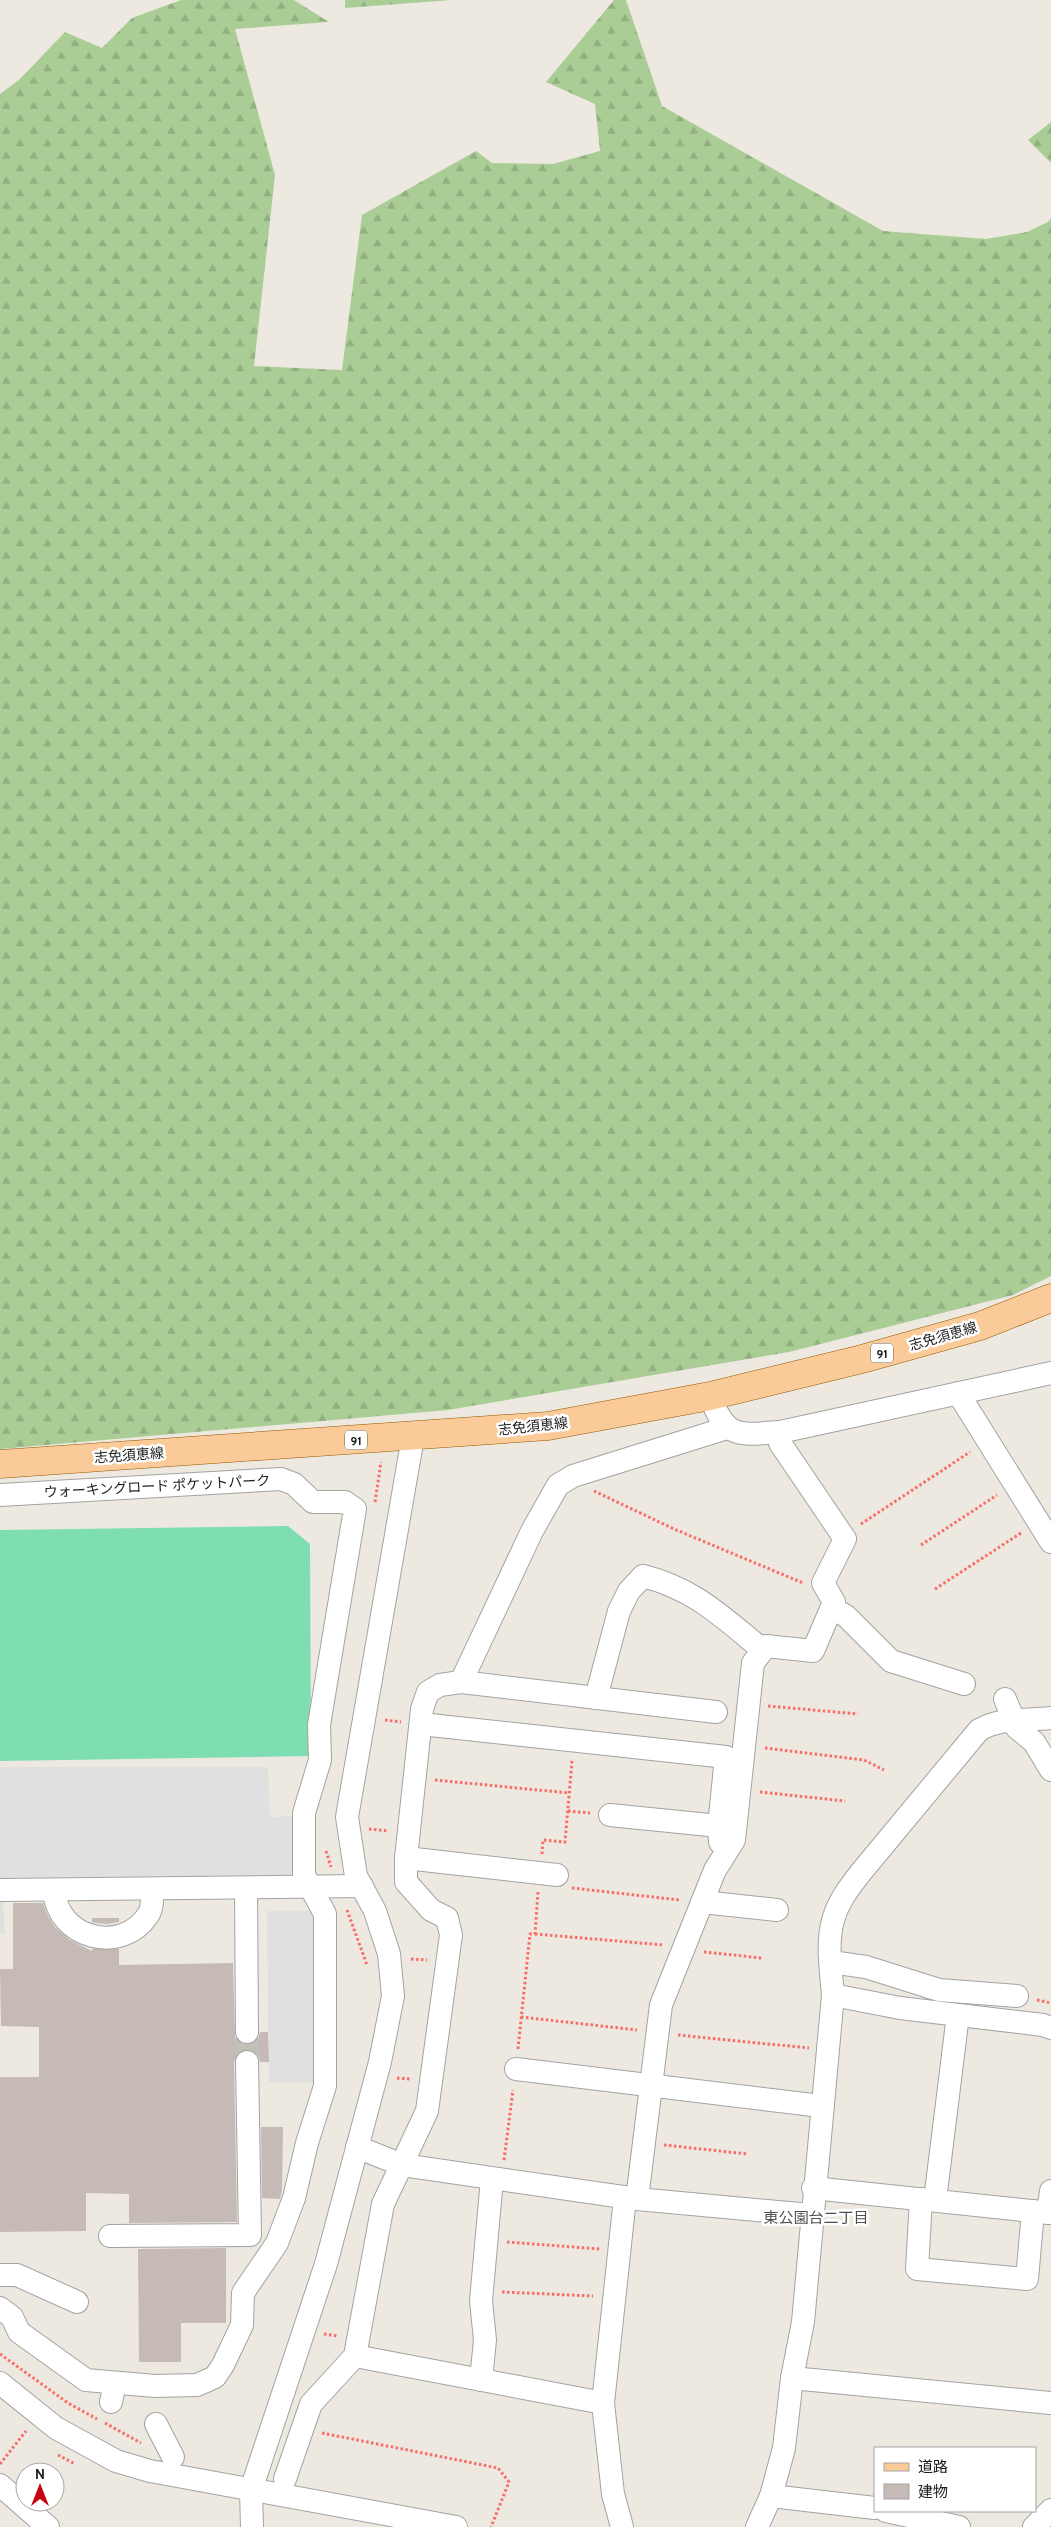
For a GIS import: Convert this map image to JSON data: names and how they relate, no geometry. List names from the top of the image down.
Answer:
{
  "streets": {
    "main road": ["志免須恵線", "91"],
    "street": ["ウォーキングロード ポケットパーク"]
  },
  "districts": ["東公園台二丁目"],
  "legend": ["道路", "建物"],
  "north": "top"
}
